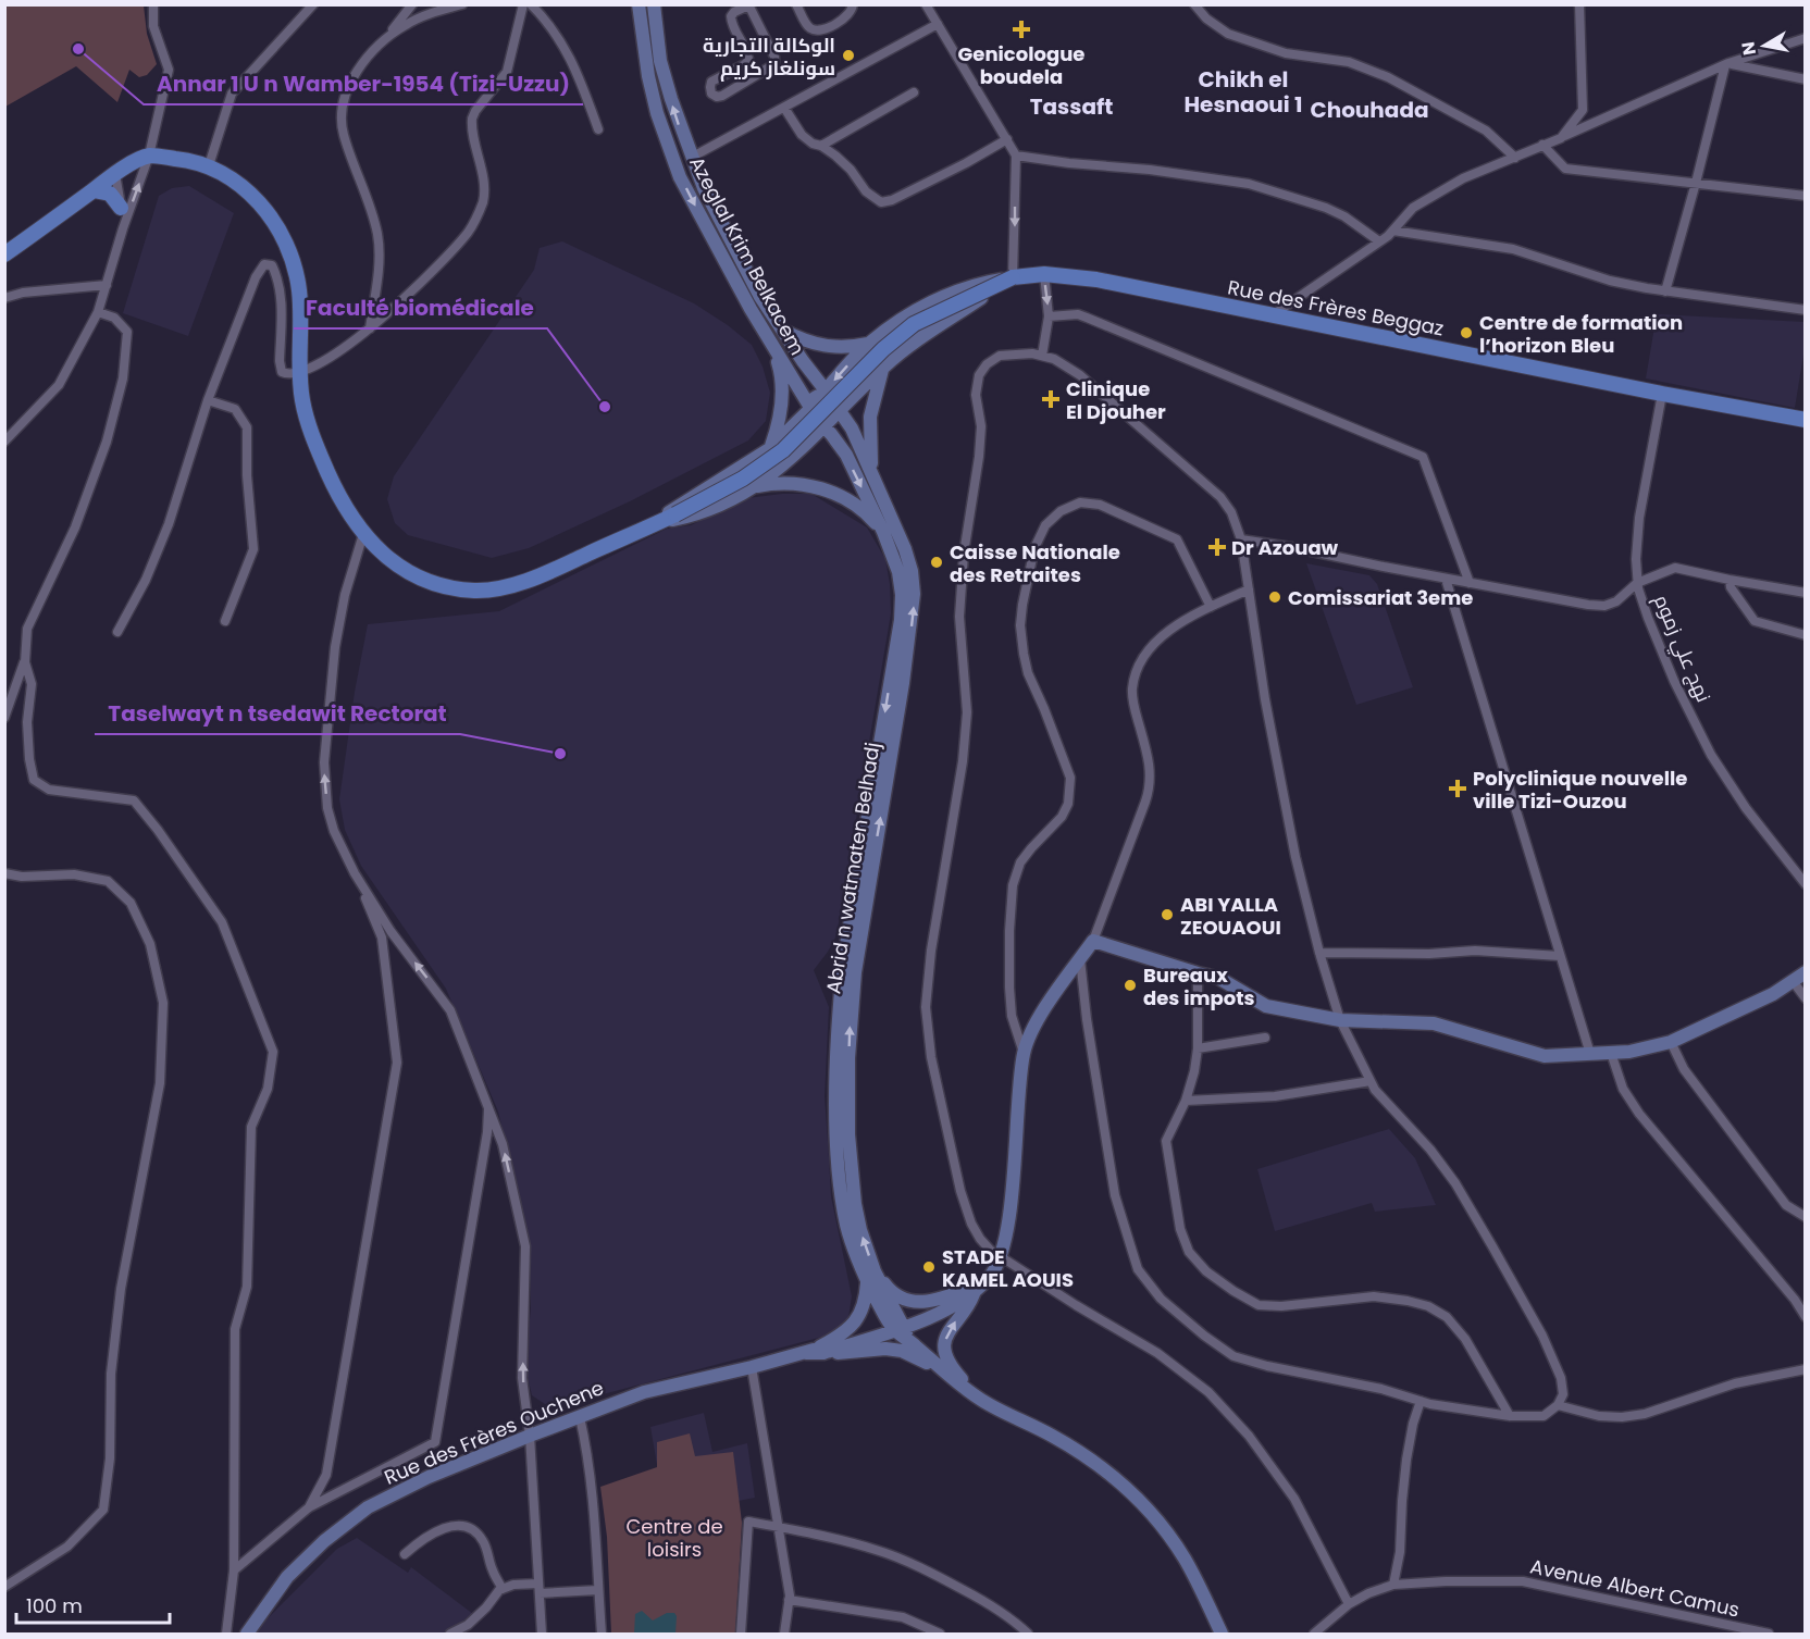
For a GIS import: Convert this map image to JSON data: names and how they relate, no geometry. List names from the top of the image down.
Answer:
{
  "streets": {
    "main road": [
      "Azeglal Krim Belkacem",
      "Rue des Frères Beggaz",
      "Abrid n watmaten Belhadj",
      "Rue des Frères Ouchene"
    ],
    "street": ["نهج علي زموم", "Avenue Albert Camus"]
  },
  "crossings": [
    ["Azeglal Krim Belkacem", "Abrid n watmaten Belhadj"],
    ["Rue des Frères Beggaz", "نهج علي زموم"],
    ["Abrid n watmaten Belhadj", "Rue des Frères Ouchene"]
  ],
  "districts": ["Chikh el Hesnaoui 1", "Tassaft", "Chouhada"],
  "parks": ["Centre de loisirs"],
  "places": {
    "health": [
      "Genicologue boudela",
      "Clinique El Djouher",
      "Dr Azouaw",
      "Polyclinique nouvelle ville Tizi-Ouzou"
    ],
    "other": [
      "Annar 1 U n Wamber-1954 (Tizi-Uzzu)",
      "الوكالة التجارية سونلغاز كريم",
      "Centre de formation l’horizon Bleu",
      "Faculté biomédicale",
      "Caisse Nationale des Retraites",
      "Comissariat 3eme",
      "Taselwayt n tsedawit Rectorat",
      "ABI YALLA ZEOUAOUI",
      "Bureaux des impots",
      "STADE KAMEL AOUIS"
    ]
  },
  "scale_bar": "100 m",
  "north": "left"
}
